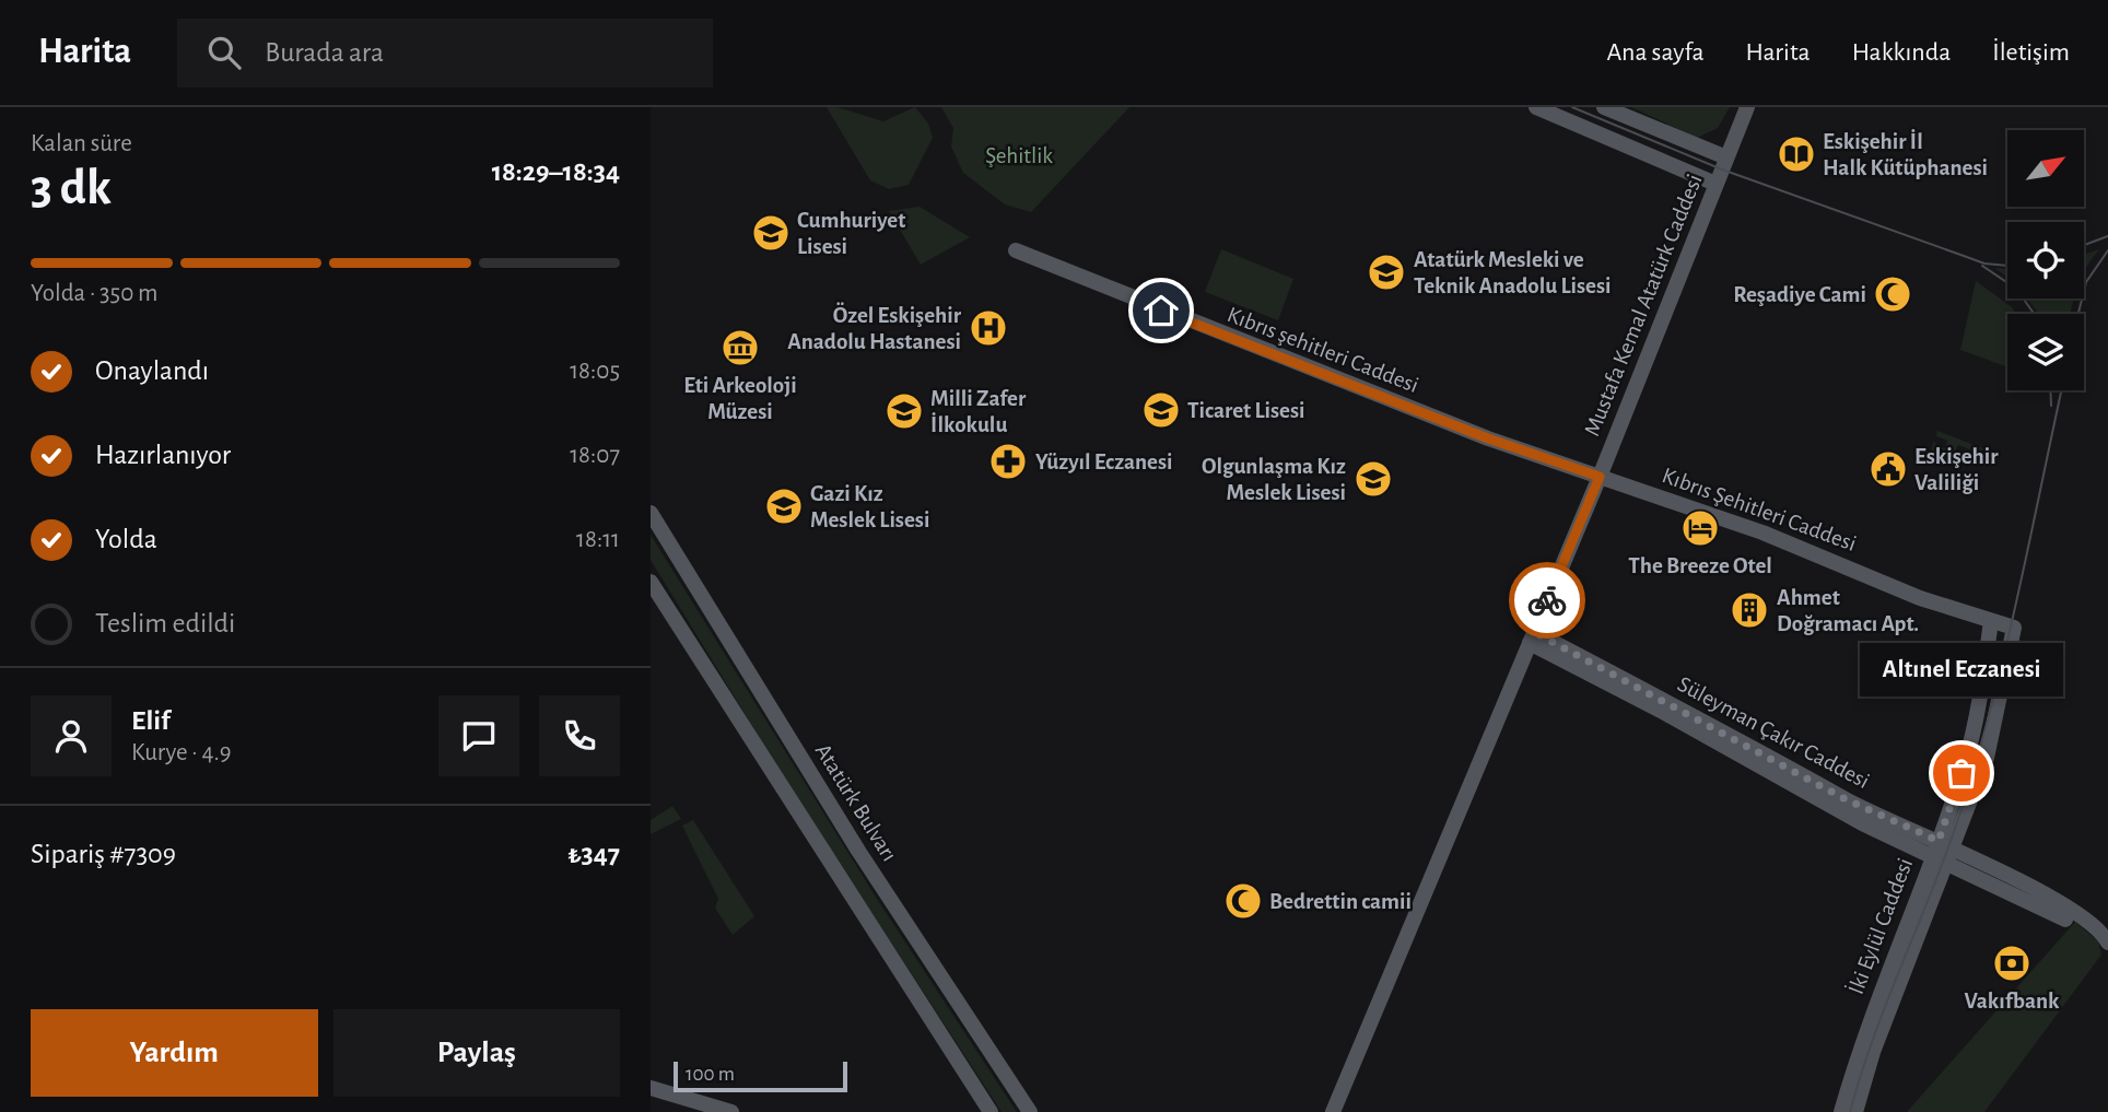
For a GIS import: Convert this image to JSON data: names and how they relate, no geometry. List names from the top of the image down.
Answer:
{
  "streets": {
    "main road": [
      "Mustafa Kemal Atatürk Caddesi",
      "Kıbrıs şehitleri Caddesi",
      "Kıbrıs Şehitleri Caddesi",
      "Süleyman Çakır Caddesi",
      "Atatürk Bulvarı",
      "İki Eylül Caddesi"
    ]
  },
  "crossings": [
    ["Mustafa Kemal Atatürk Caddesi", "Kıbrıs Şehitleri Caddesi"],
    ["Mustafa Kemal Atatürk Caddesi", "Süleyman Çakır Caddesi"],
    ["Kıbrıs şehitleri Caddesi", "Kıbrıs Şehitleri Caddesi"],
    ["Kıbrıs Şehitleri Caddesi", "İki Eylül Caddesi"],
    ["Süleyman Çakır Caddesi", "İki Eylül Caddesi"]
  ],
  "parks": ["Şehitlik"],
  "places": {
    "library": ["Eskişehir İl Halk Kütüphanesi"],
    "school or university": [
      "Cumhuriyet Lisesi",
      "Atatürk Mesleki ve Teknik Anadolu Lisesi",
      "Ticaret Lisesi",
      "Milli Zafer İlkokulu",
      "Olgunlaşma Kız Meslek Lisesi",
      "Gazi Kız Meslek Lisesi"
    ],
    "mosque": ["Reşadiye Cami", "Bedrettin camii"],
    "hospital": ["Özel Eskişehir Anadolu Hastanesi"],
    "museum": ["Eti Arkeoloji Müzesi"],
    "pharmacy": ["Yüzyıl Eczanesi"],
    "public building": ["Eskişehir Valiliği"],
    "hotel": ["The Breeze Otel"],
    "building": ["Ahmet Doğramacı Apt."],
    "other": ["Altınel Eczanesi"],
    "bank": ["Vakıfbank"]
  },
  "scale_bar": "100 m",
  "north": "top right",
  "page": {
    "header": "Harita",
    "search": "Burada ara",
    "nav": [
      "Ana sayfa",
      "Harita",
      "Hakkında",
      "İletişim"
    ],
    "heading": ["3 dk", "Kalan süre", "18:29–18:34"],
    "panel": [
      "Elif",
      "Kurye · 4.9",
      "Sipariş #7309",
      "₺347"
    ],
    "bar": "Yolda · 350 m",
    "list": [
      ["Onaylandı", "18:05"],
      ["Hazırlanıyor", "18:07"],
      ["Yolda", "18:11"],
      "Teslim edildi"
    ],
    "bubble": "Altınel Eczanesi",
    "buttons": ["Yardım", "Paylaş"],
    "scale": "100 m"
  }
}
